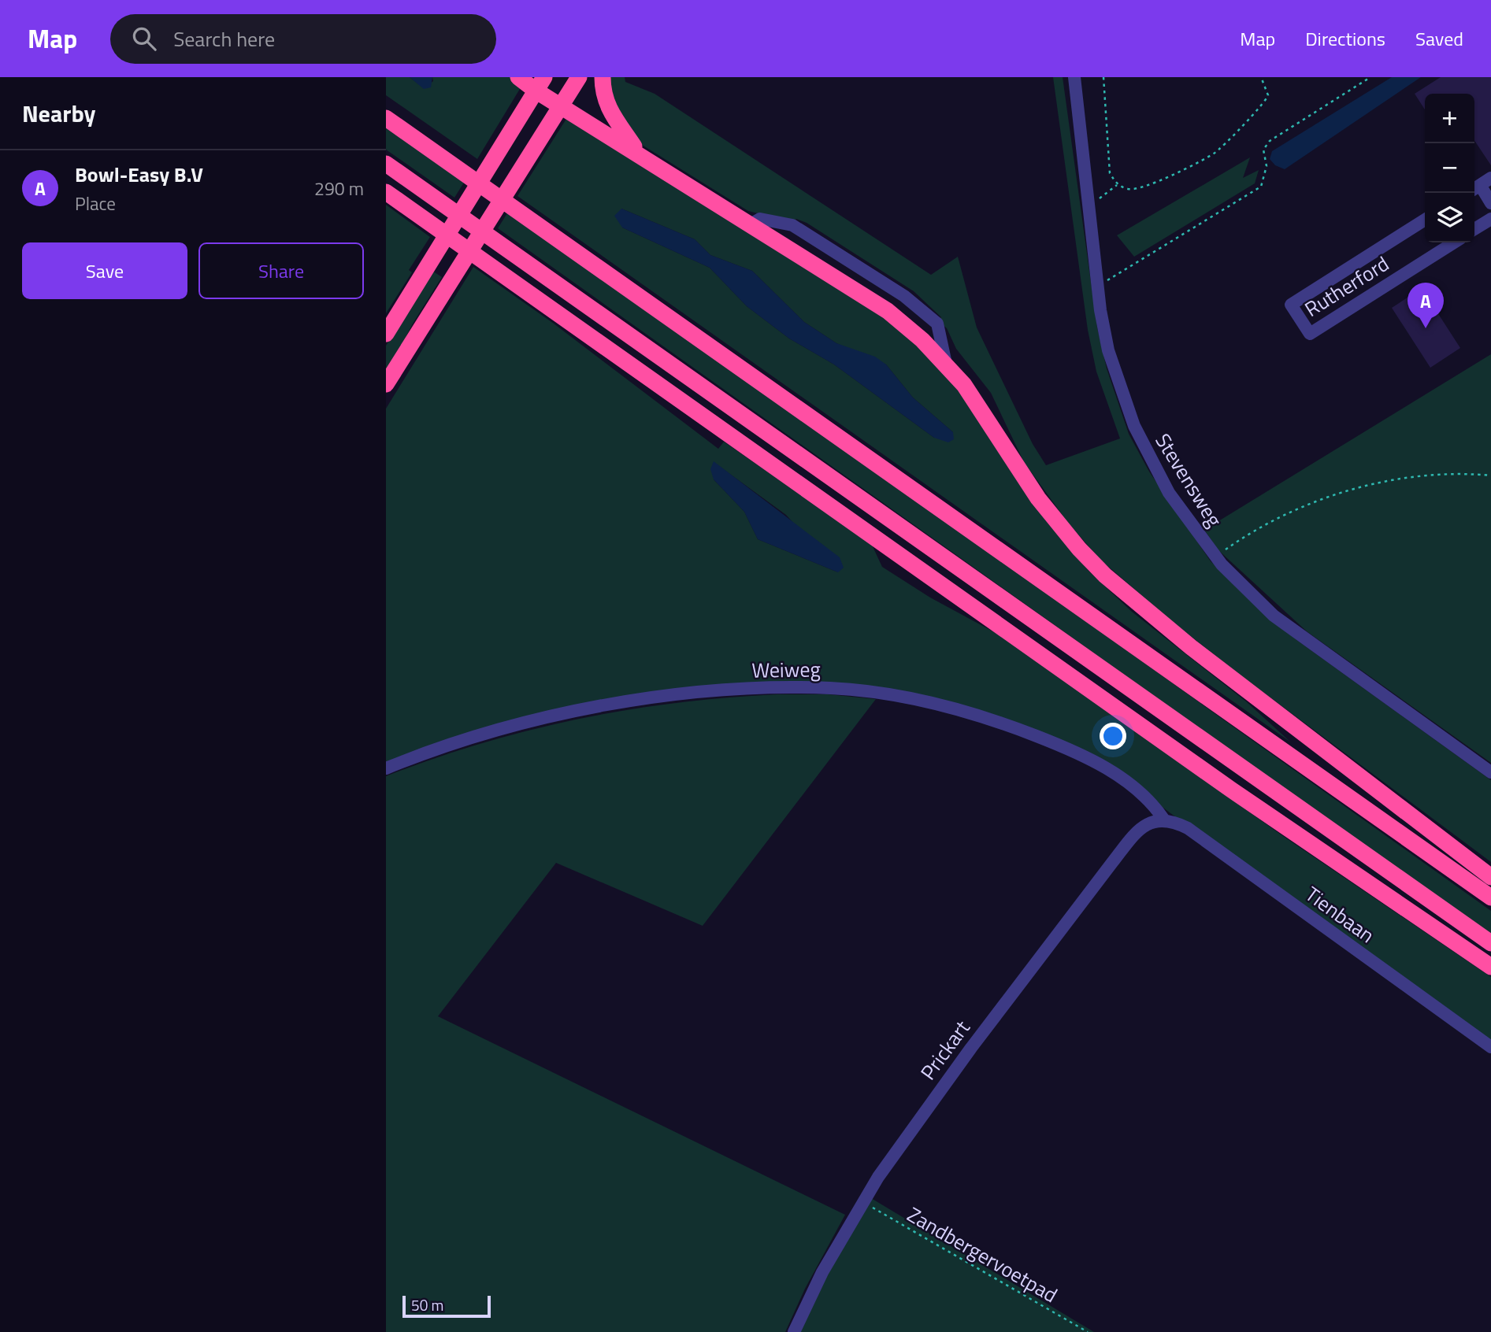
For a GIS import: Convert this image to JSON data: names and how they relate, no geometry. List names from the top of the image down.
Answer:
{
  "streets": {
    "street": [
      "Rutherford",
      "Stevensweg",
      "Weiweg",
      "Tienbaan",
      "Prickart"
    ],
    "path": ["Zandbergervoetpad"]
  },
  "crossings": [
    ["Weiweg", "Tienbaan"],
    ["Weiweg", "Prickart"],
    ["Tienbaan", "Prickart"],
    ["Prickart", "Zandbergervoetpad"]
  ],
  "scale_bar": "50 m",
  "page": {
    "header": "Map",
    "search": "Search here",
    "nav": ["Map", "Directions", "Saved"],
    "heading": "Nearby",
    "map_buttons": ["+", "−"],
    "list": [
      {
        "mark": "A",
        "name": "Bowl-Easy B.V",
        "note": "Place",
        "value": "290 m"
      }
    ],
    "buttons": ["Save", "Share"],
    "pins": "A",
    "scale": "50 m"
  }
}
